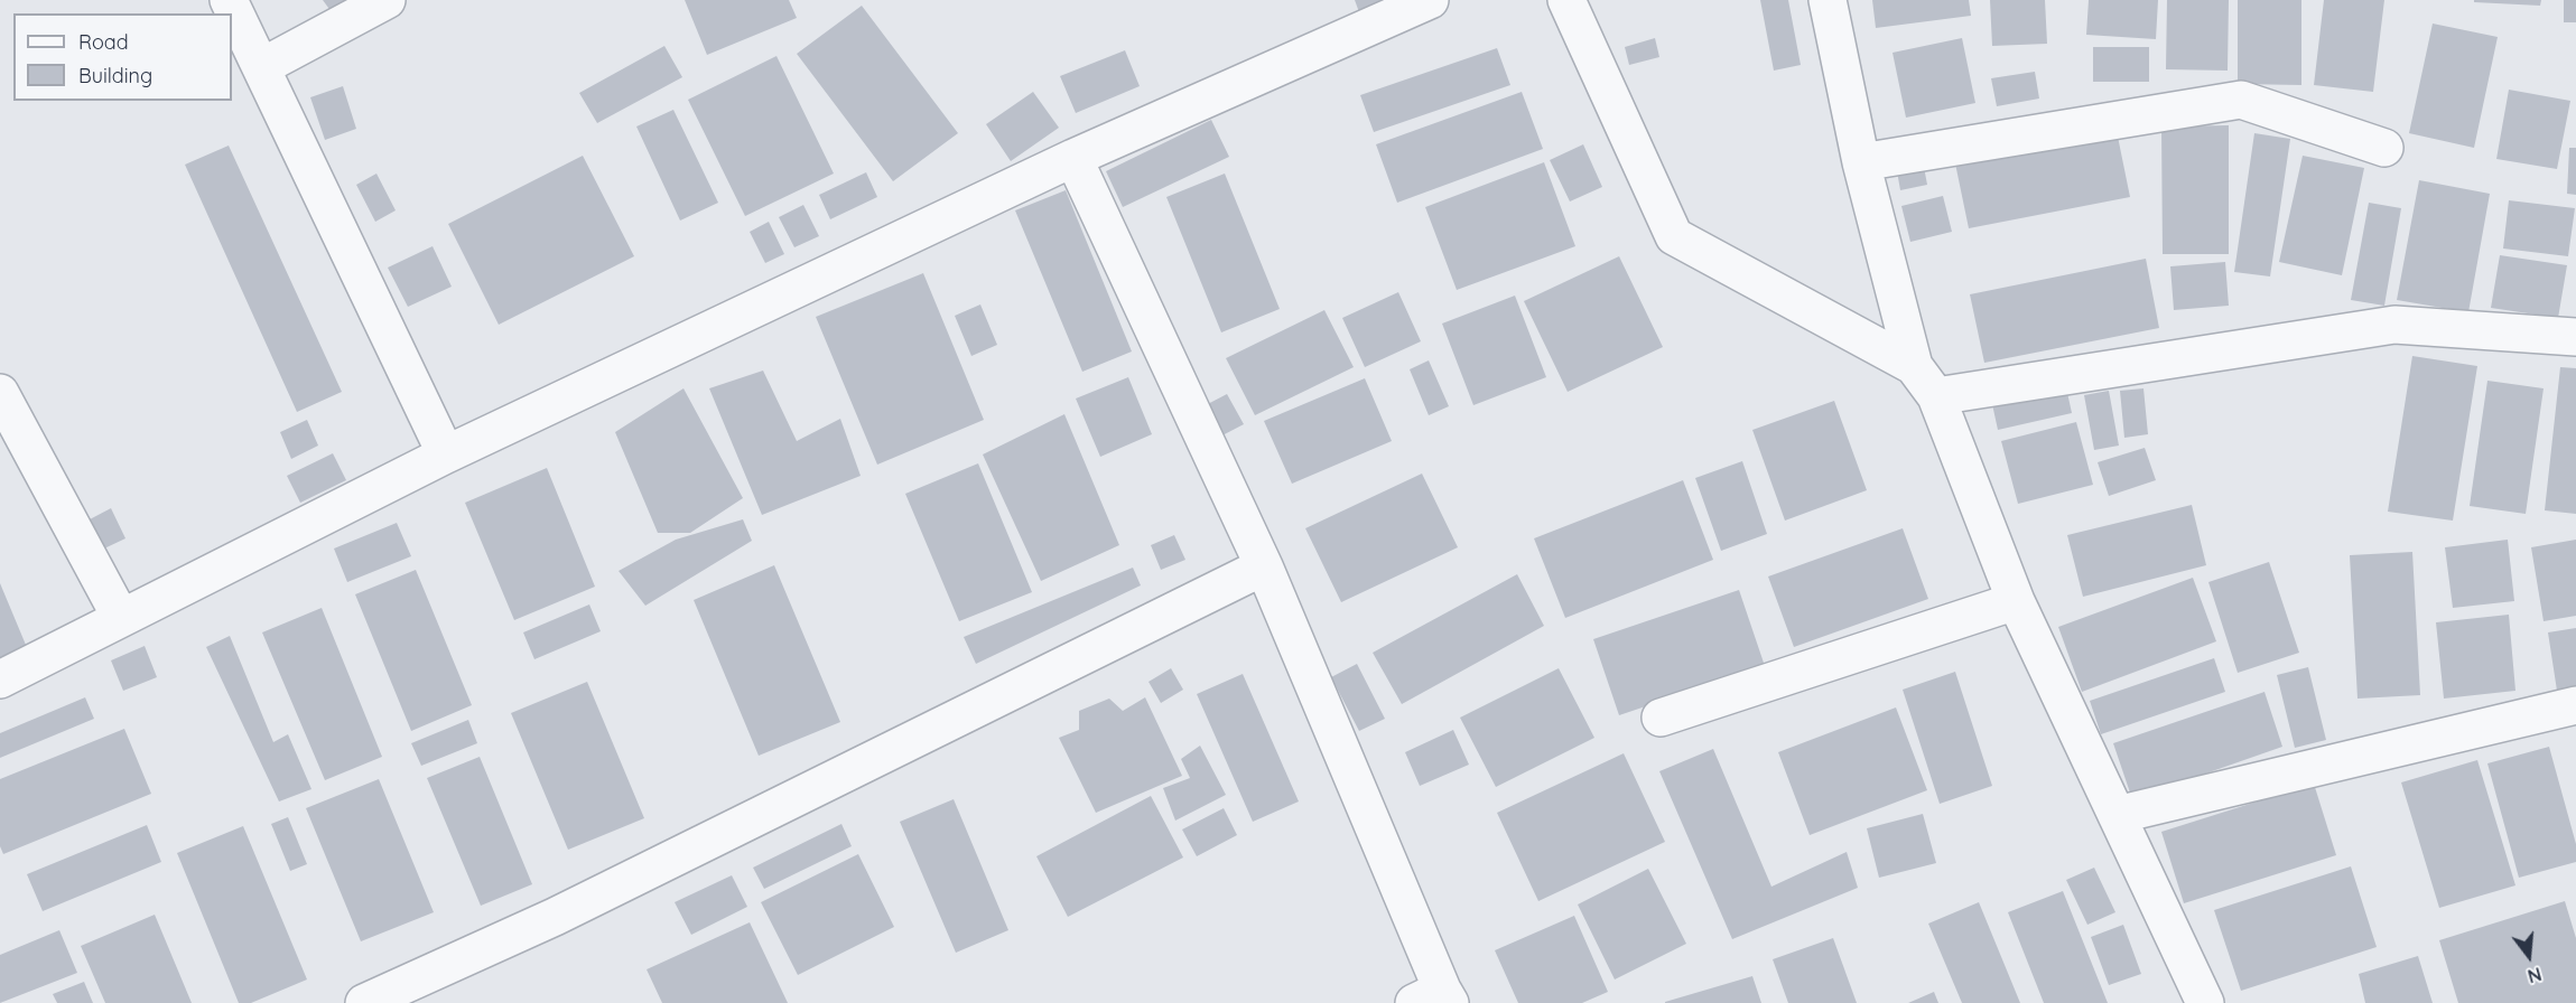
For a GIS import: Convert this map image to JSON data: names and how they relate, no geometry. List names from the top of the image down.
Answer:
{
  "legend": ["Road", "Building"],
  "north": "bottom"
}
